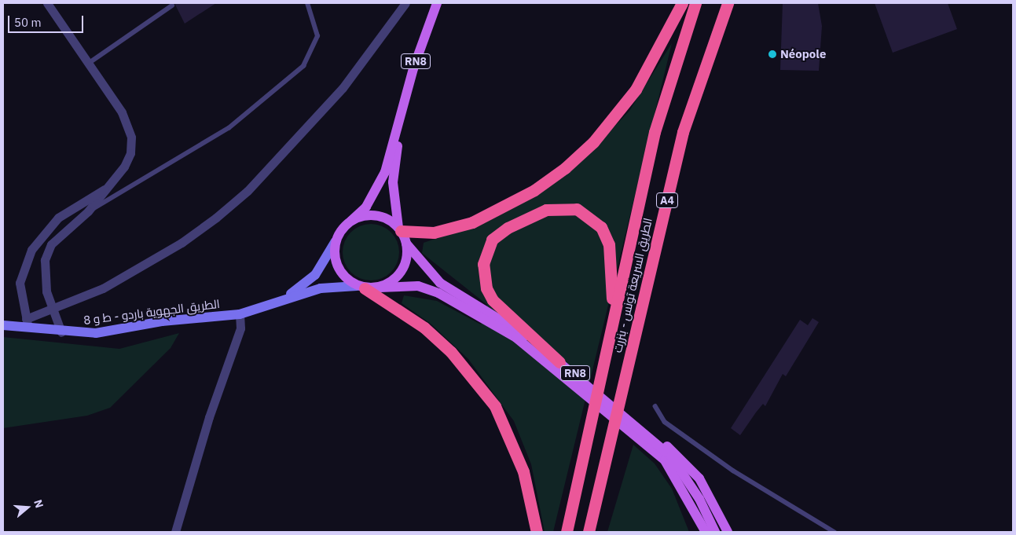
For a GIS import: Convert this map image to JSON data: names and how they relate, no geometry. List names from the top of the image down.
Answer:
{
  "streets": {
    "highway": ["A4", "الطريق السريعة تونس - بنزرت"],
    "main road": ["RN8", "الطريق الجهوية باردو - ط و 8"]
  },
  "crossings": [
    ["RN8", "الطريق الجهوية باردو - ط و 8"]
  ],
  "places": ["Néopole"],
  "scale_bar": "50 m",
  "north": "right"
}
